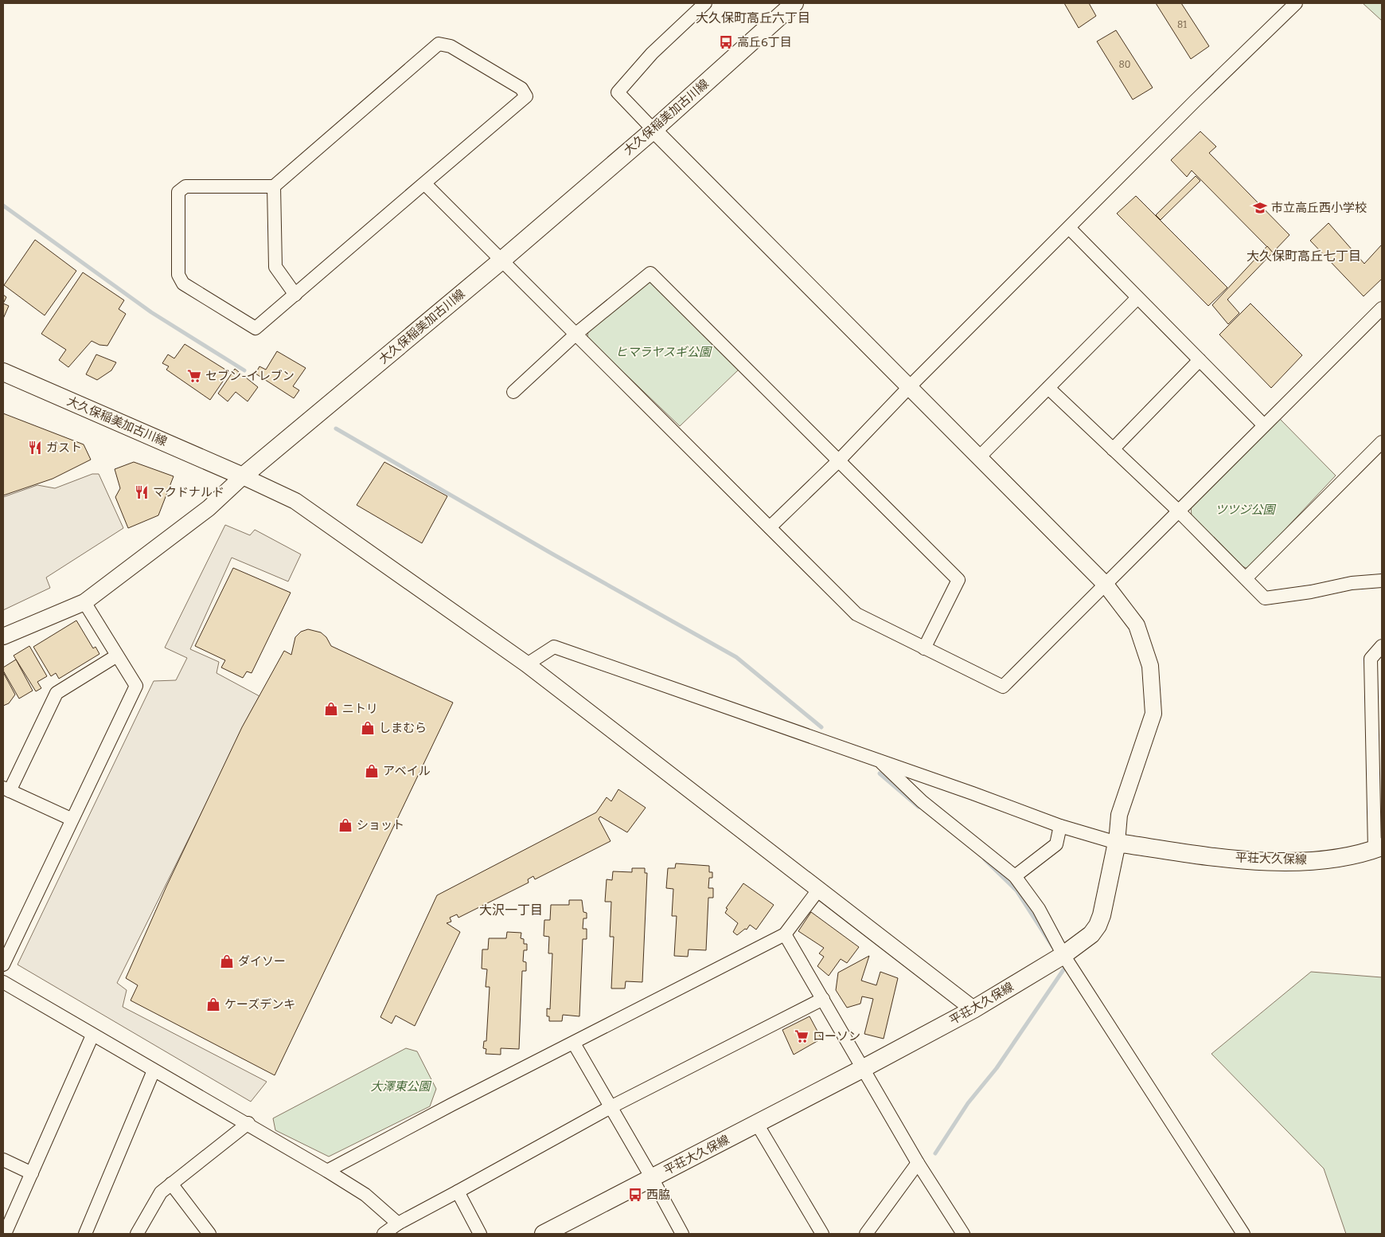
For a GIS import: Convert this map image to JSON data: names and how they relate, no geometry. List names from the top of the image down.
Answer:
{
  "streets": {
    "main road": ["大久保稲美加古川線", "平荘大久保線"]
  },
  "districts": ["大久保町高丘六丁目", "大久保町高丘七丁目", "大沢一丁目"],
  "parks": ["ヒマラヤスギ公園", "ツツジ公園", "大澤東公園"],
  "places": {
    "bus stop": ["高丘6丁目", "西脇"],
    "school or university": ["市立高丘西小学校"],
    "supermarket": ["セブン-イレブン", "ローソン"],
    "restaurant": ["ガスト", "マクドナルド"],
    "shop": [
      "ニトリ",
      "しまむら",
      "アベイル",
      "ショット",
      "ダイソー",
      "ケーズデンキ"
    ]
  },
  "house_numbers": ["81", "80"]
}
